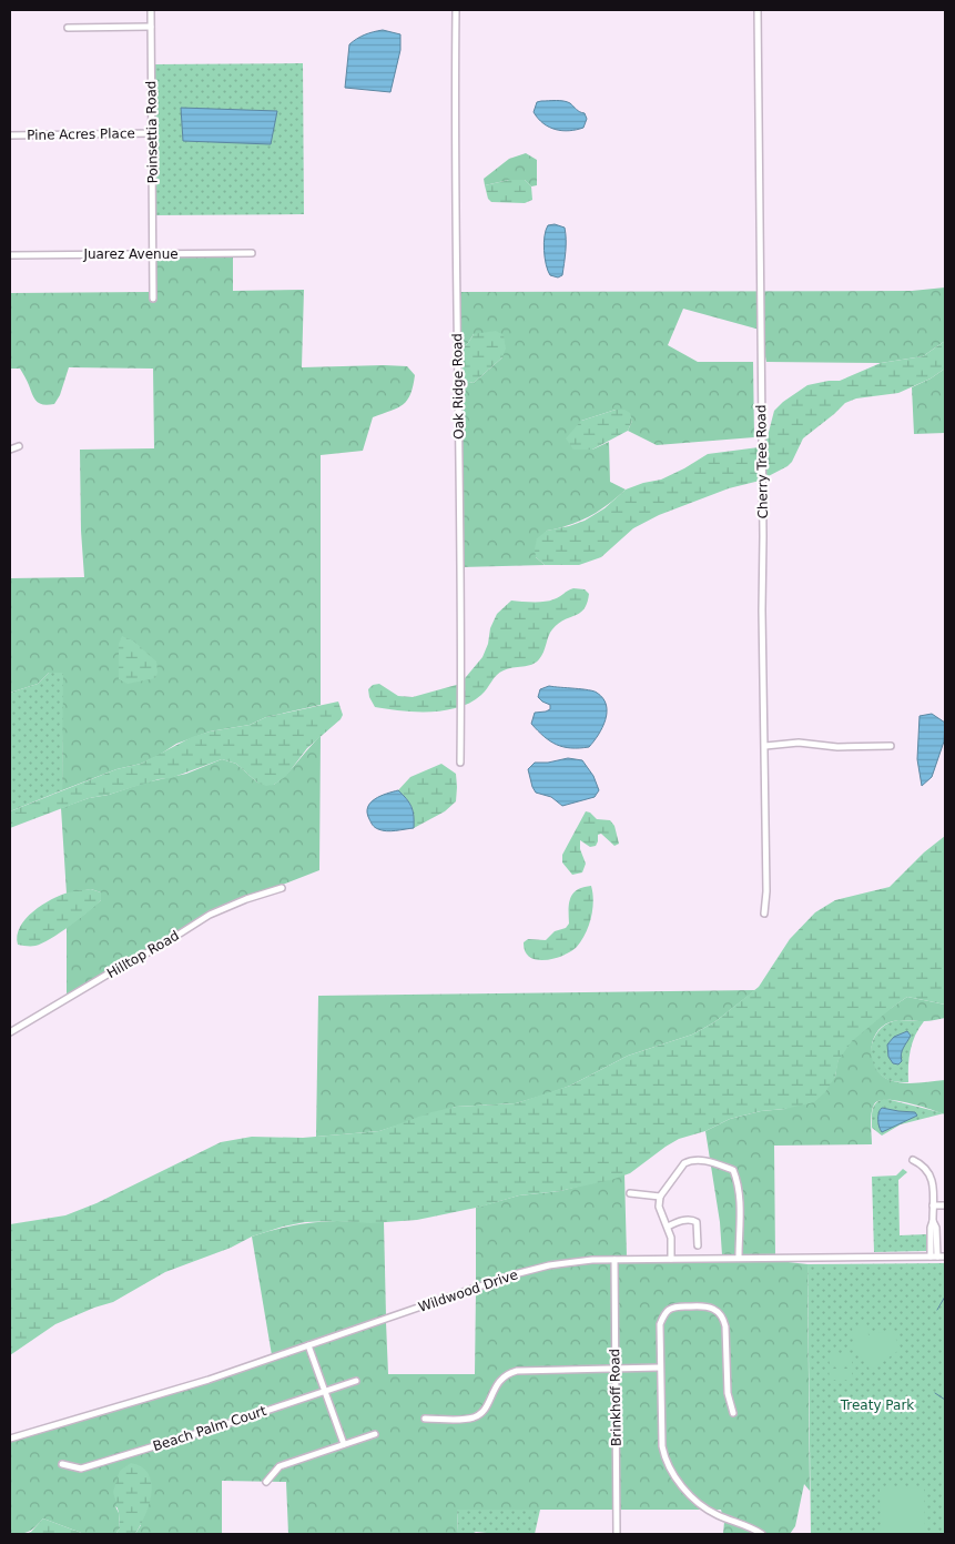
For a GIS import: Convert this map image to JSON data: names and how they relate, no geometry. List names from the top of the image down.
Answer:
{
  "streets": {
    "street": [
      "Poinsettia Road",
      "Pine Acres Place",
      "Juarez Avenue",
      "Oak Ridge Road",
      "Cherry Tree Road",
      "Hilltop Road",
      "Wildwood Drive",
      "Brinkhoff Road",
      "Beach Palm Court"
    ]
  },
  "crossings": [
    ["Poinsettia Road", "Pine Acres Place"],
    ["Poinsettia Road", "Juarez Avenue"],
    ["Wildwood Drive", "Brinkhoff Road"]
  ],
  "parks": ["Treaty Park"]
}
